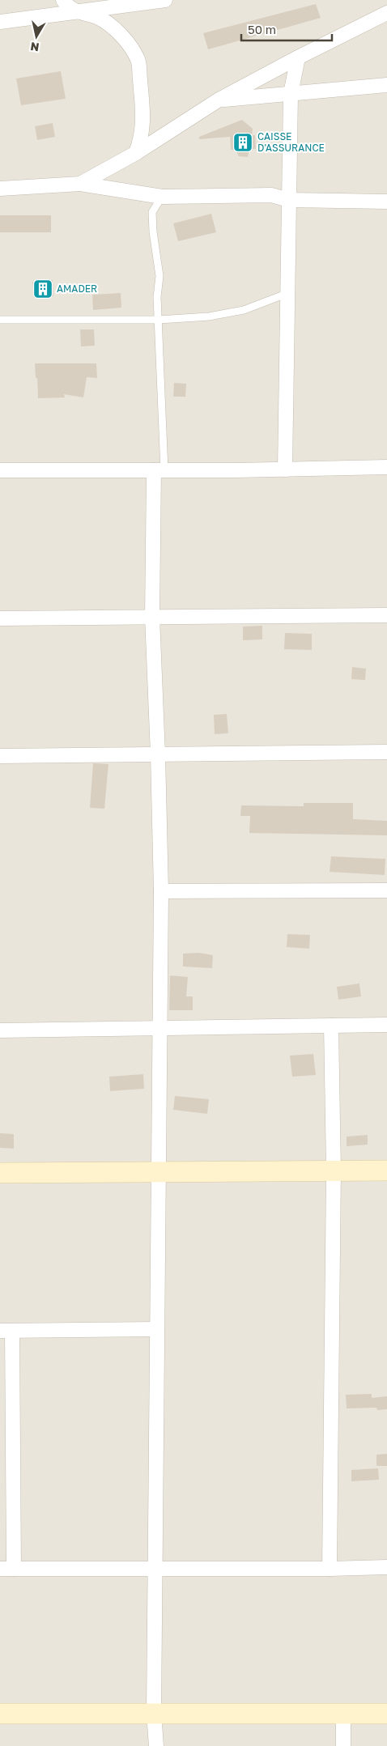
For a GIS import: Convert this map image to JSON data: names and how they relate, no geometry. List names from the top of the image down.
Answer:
{
  "places": {
    "building": ["CAISSE D'ASSURANCE", "AMADER"]
  },
  "scale_bar": "50 m",
  "north": "bottom"
}
